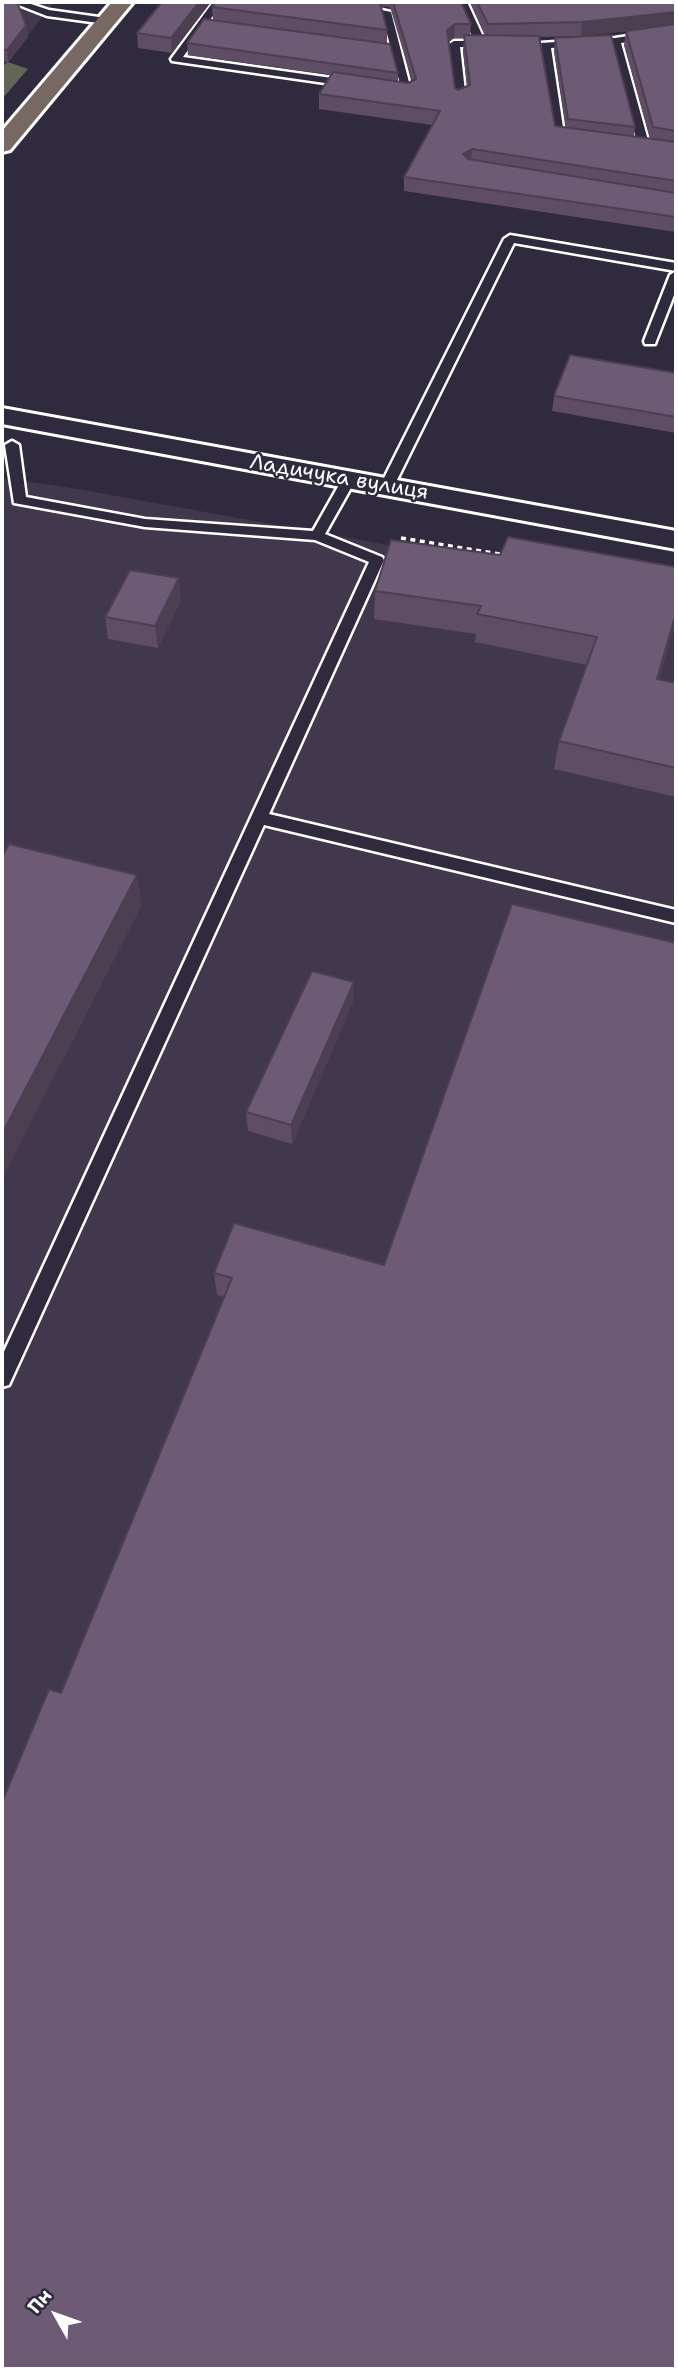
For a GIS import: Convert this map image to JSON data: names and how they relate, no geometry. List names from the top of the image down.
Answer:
{
  "streets": {
    "street": ["Ладичука вулиця"]
  },
  "north": "top left"
}
